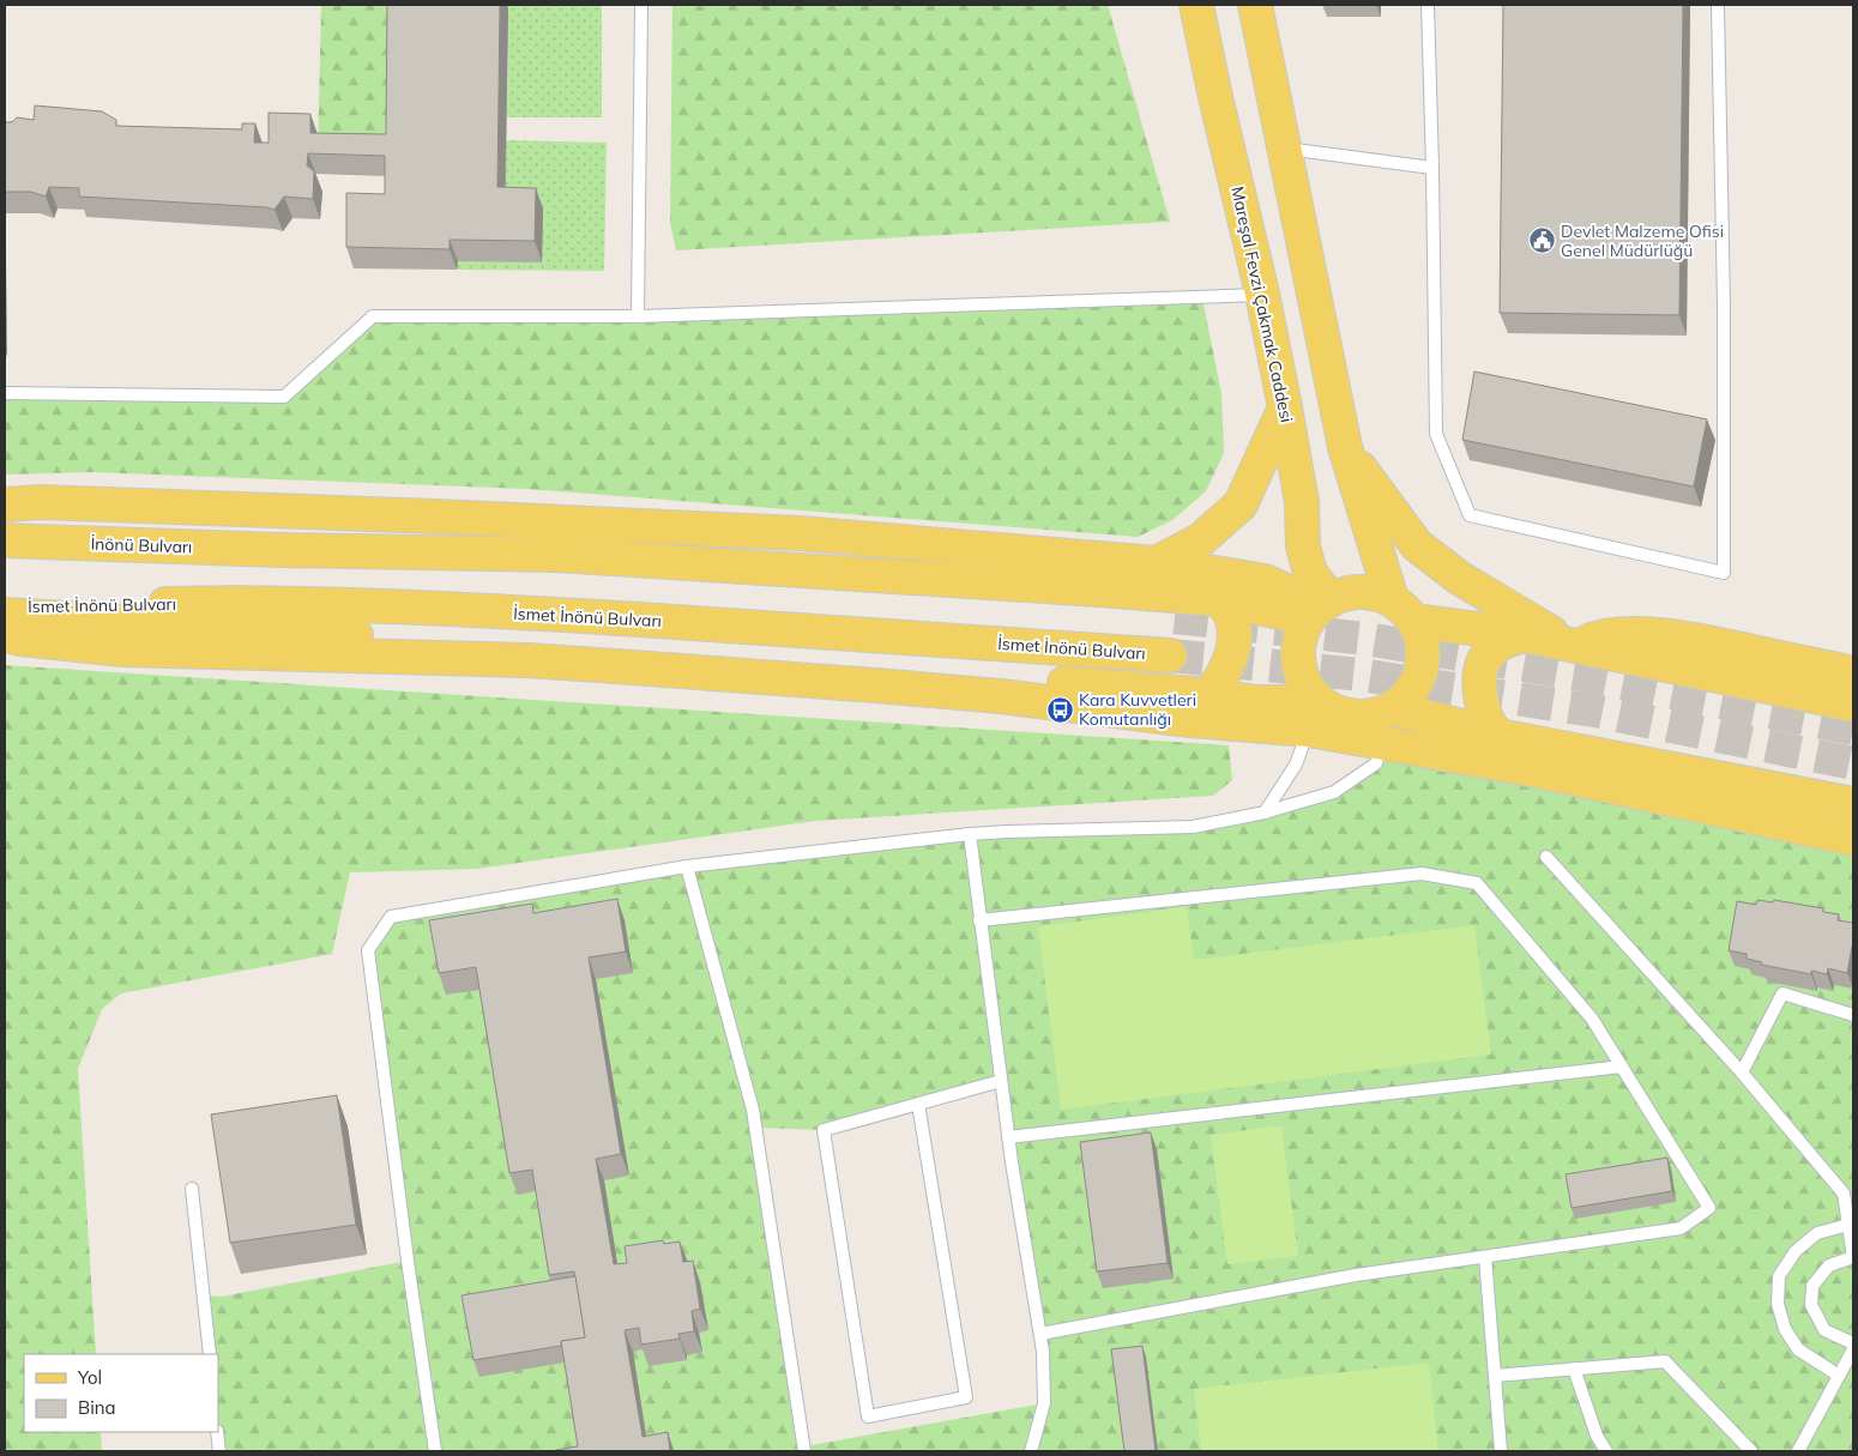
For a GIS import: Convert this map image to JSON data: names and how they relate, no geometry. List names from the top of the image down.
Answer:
{
  "streets": {
    "main road": ["Mareşal Fevzi Çakmak Caddesi", "İnönü Bulvarı", "İsmet İnönü Bulvarı"]
  },
  "places": {
    "public building": ["Devlet Malzeme Ofisi Genel Müdürlüğü"],
    "bus stop": ["Kara Kuvvetleri Komutanlığı"]
  },
  "legend": ["Yol", "Bina"]
}
